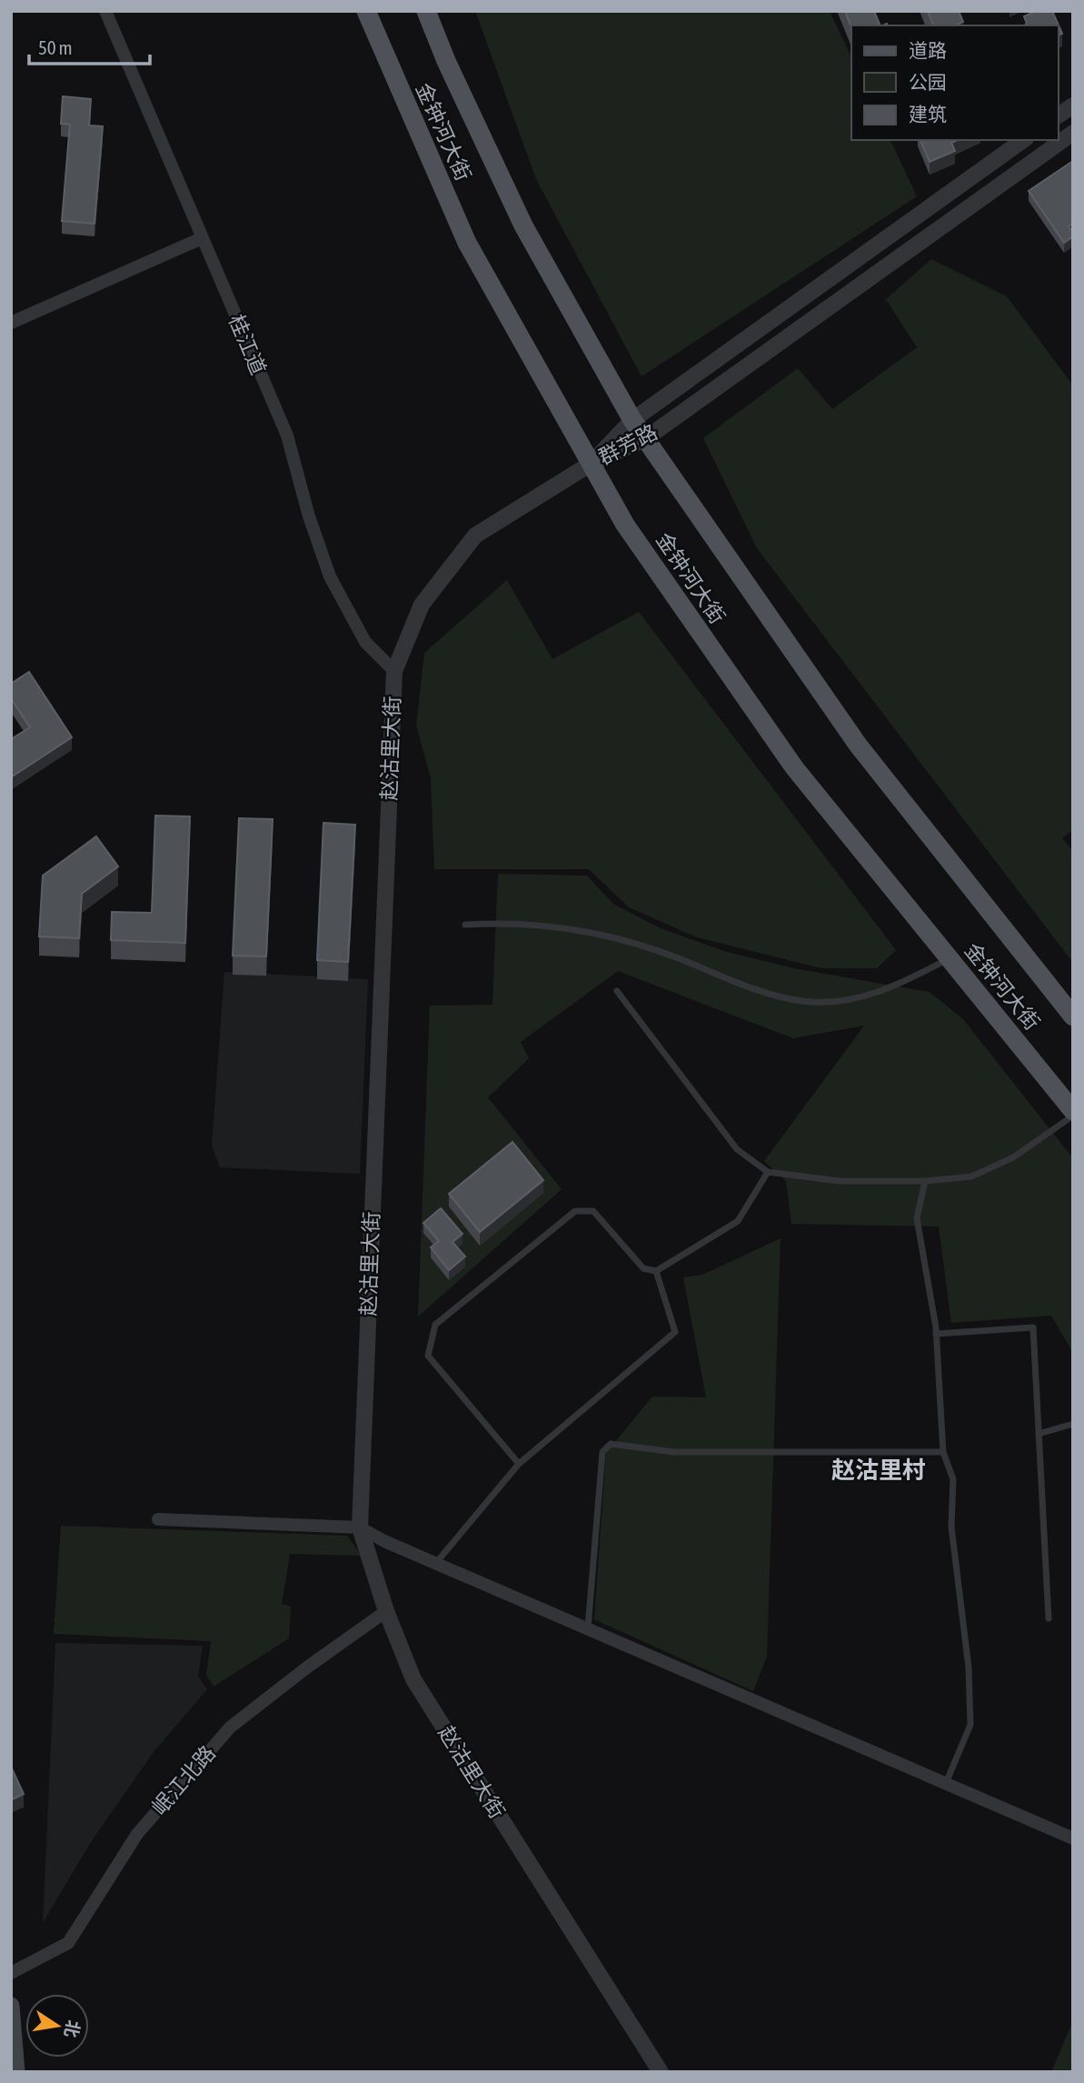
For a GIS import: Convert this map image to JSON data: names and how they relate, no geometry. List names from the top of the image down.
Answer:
{
  "streets": {
    "main road": ["金钟河大街"],
    "street": [
      "桂江道",
      "群芳路",
      "赵沽里大街",
      "岷江北路"
    ]
  },
  "crossings": [
    ["金钟河大街", "群芳路"],
    ["金钟河大街", "赵沽里大街"],
    ["桂江道", "赵沽里大街"],
    ["群芳路", "赵沽里大街"],
    ["赵沽里大街", "岷江北路"]
  ],
  "districts": ["赵沽里村"],
  "legend": ["道路", "公园", "建筑"],
  "scale_bar": "50 m",
  "north": "right"
}
